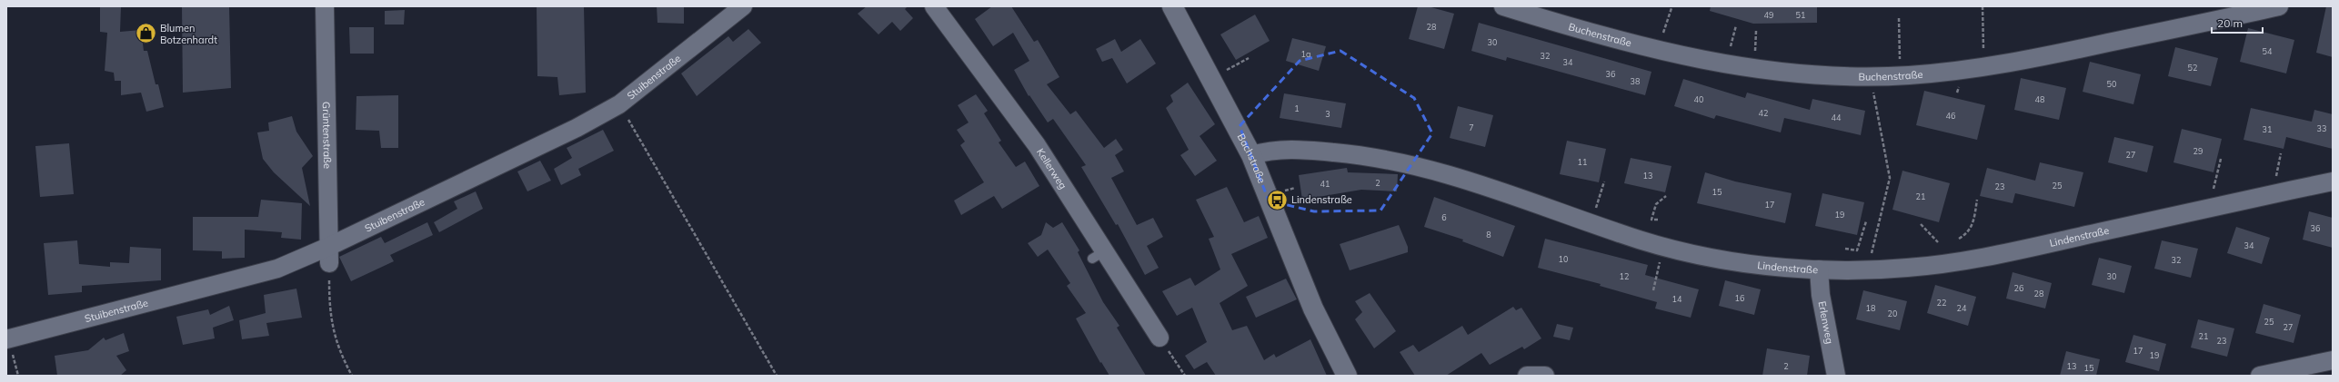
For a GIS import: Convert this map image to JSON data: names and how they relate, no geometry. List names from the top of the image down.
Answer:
{
  "streets": {
    "street": [
      "Buchenstraße",
      "Stuibenstraße",
      "Grüntenstraße",
      "Bachstraße",
      "Kellerweg",
      "Lindenstraße",
      "Erlenweg"
    ]
  },
  "crossings": [
    ["Stuibenstraße", "Grüntenstraße"],
    ["Bachstraße", "Lindenstraße"],
    ["Lindenstraße", "Erlenweg"]
  ],
  "places": {
    "shop": ["Blumen Botzenhardt"],
    "bus stop": ["Lindenstraße"]
  },
  "house_numbers": [
    "49",
    "51",
    "28",
    "30",
    "54",
    "1a",
    "32",
    "34",
    "52",
    "36",
    "38",
    "50",
    "40",
    "48",
    "1",
    "42",
    "3",
    "46",
    "44",
    "7",
    "33",
    "31",
    "29",
    "27",
    "11",
    "13",
    "2",
    "41",
    "25",
    "23",
    "15",
    "21",
    "17",
    "19",
    "6",
    "36",
    "8",
    "34",
    "10",
    "32",
    "12",
    "30",
    "26",
    "28",
    "16",
    "14",
    "22",
    "18",
    "24",
    "20",
    "25",
    "27",
    "21",
    "23",
    "17",
    "19",
    "2",
    "13",
    "15"
  ],
  "scale_bar": "20 m"
}
